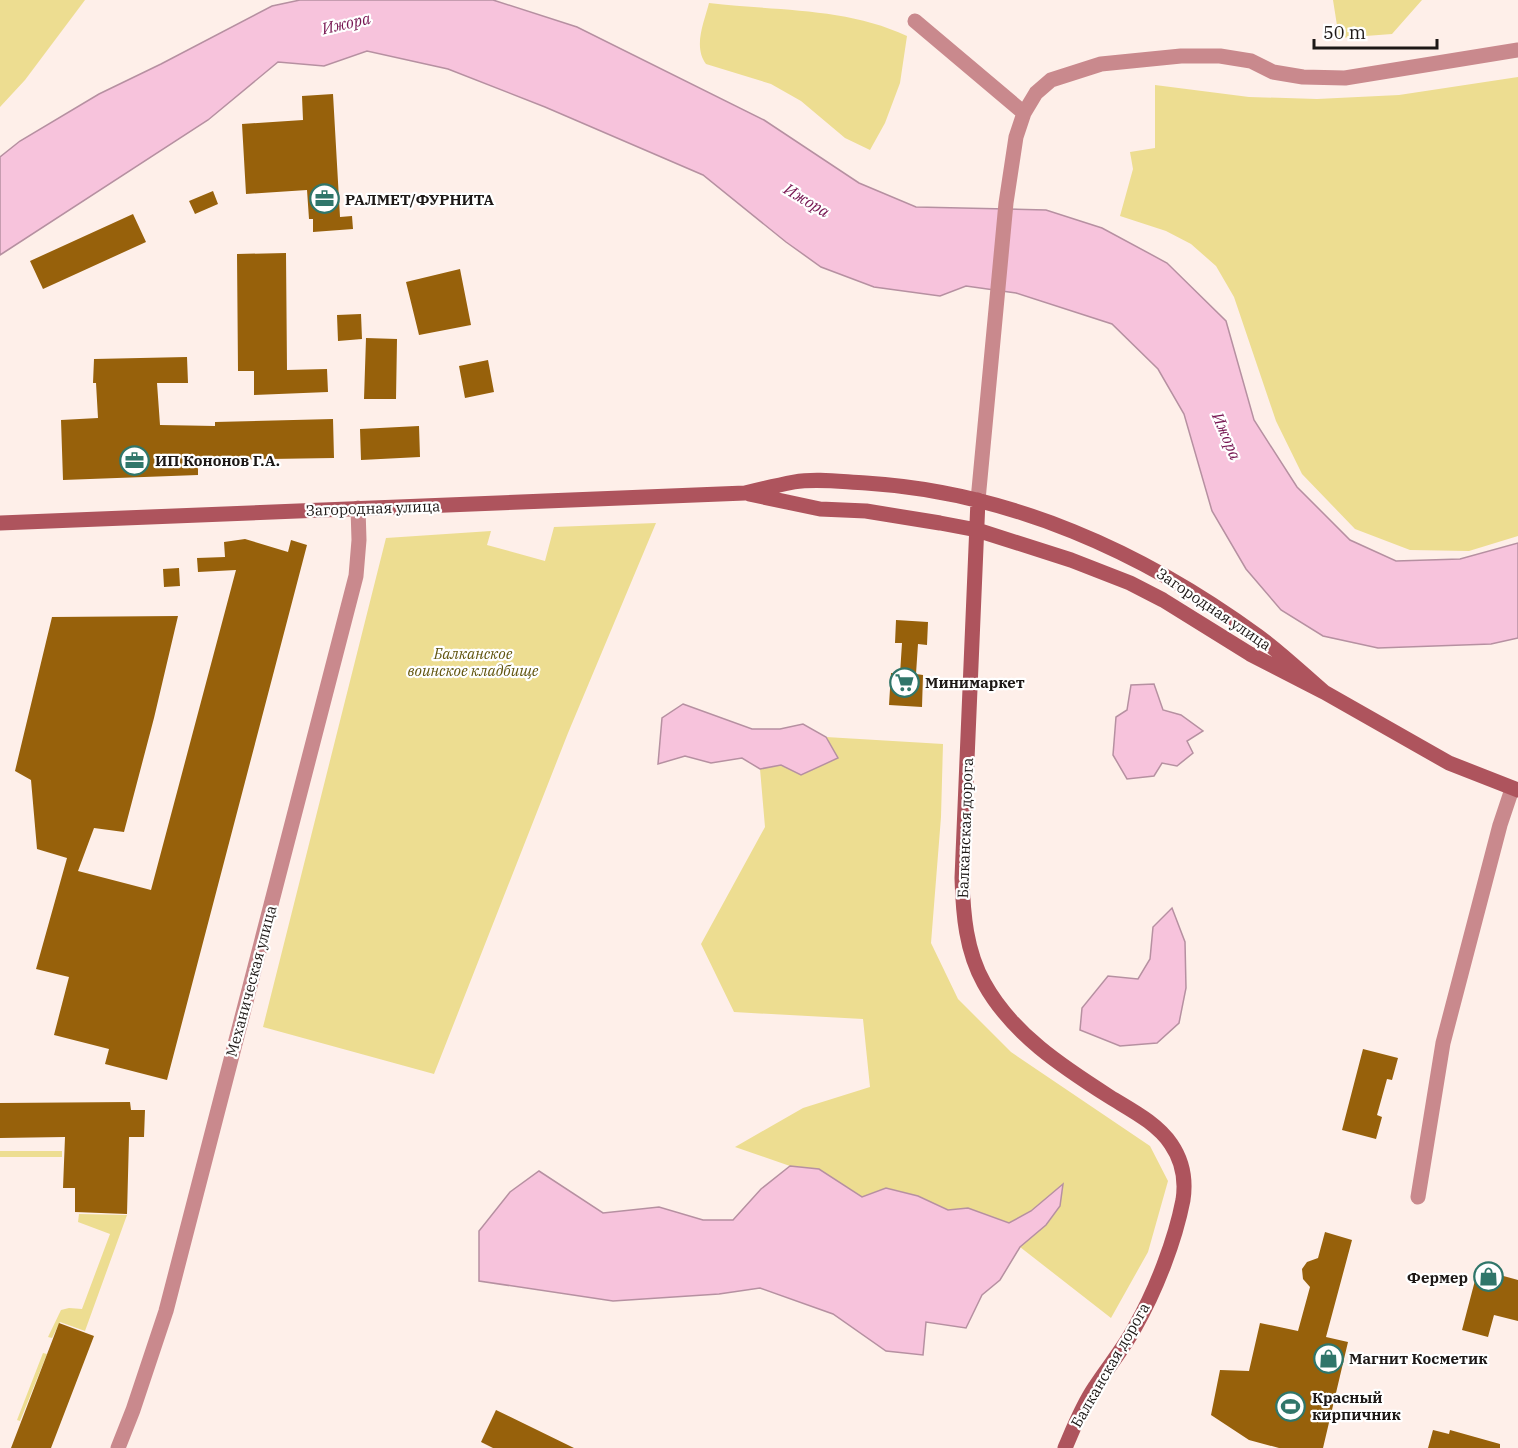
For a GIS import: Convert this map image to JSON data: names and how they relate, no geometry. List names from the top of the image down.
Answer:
{
  "streets": {
    "main road": ["Загородная улица", "Балканская дорога"],
    "street": ["Механическая улица"]
  },
  "crossings": [
    ["Загородная улица", "Балканская дорога"],
    ["Загородная улица", "Механическая улица"]
  ],
  "water": ["Ижора"],
  "parks": ["Балканское воинское кладбище"],
  "places": {
    "office": ["РАЛМЕТ/ФУРНИТА", "ИП Кононов Г.А."],
    "supermarket": ["Минимаркет"],
    "shop": ["Фермер", "Магнит Косметик"],
    "sports": ["Красный кирпичник"]
  },
  "scale_bar": "50 m"
}
